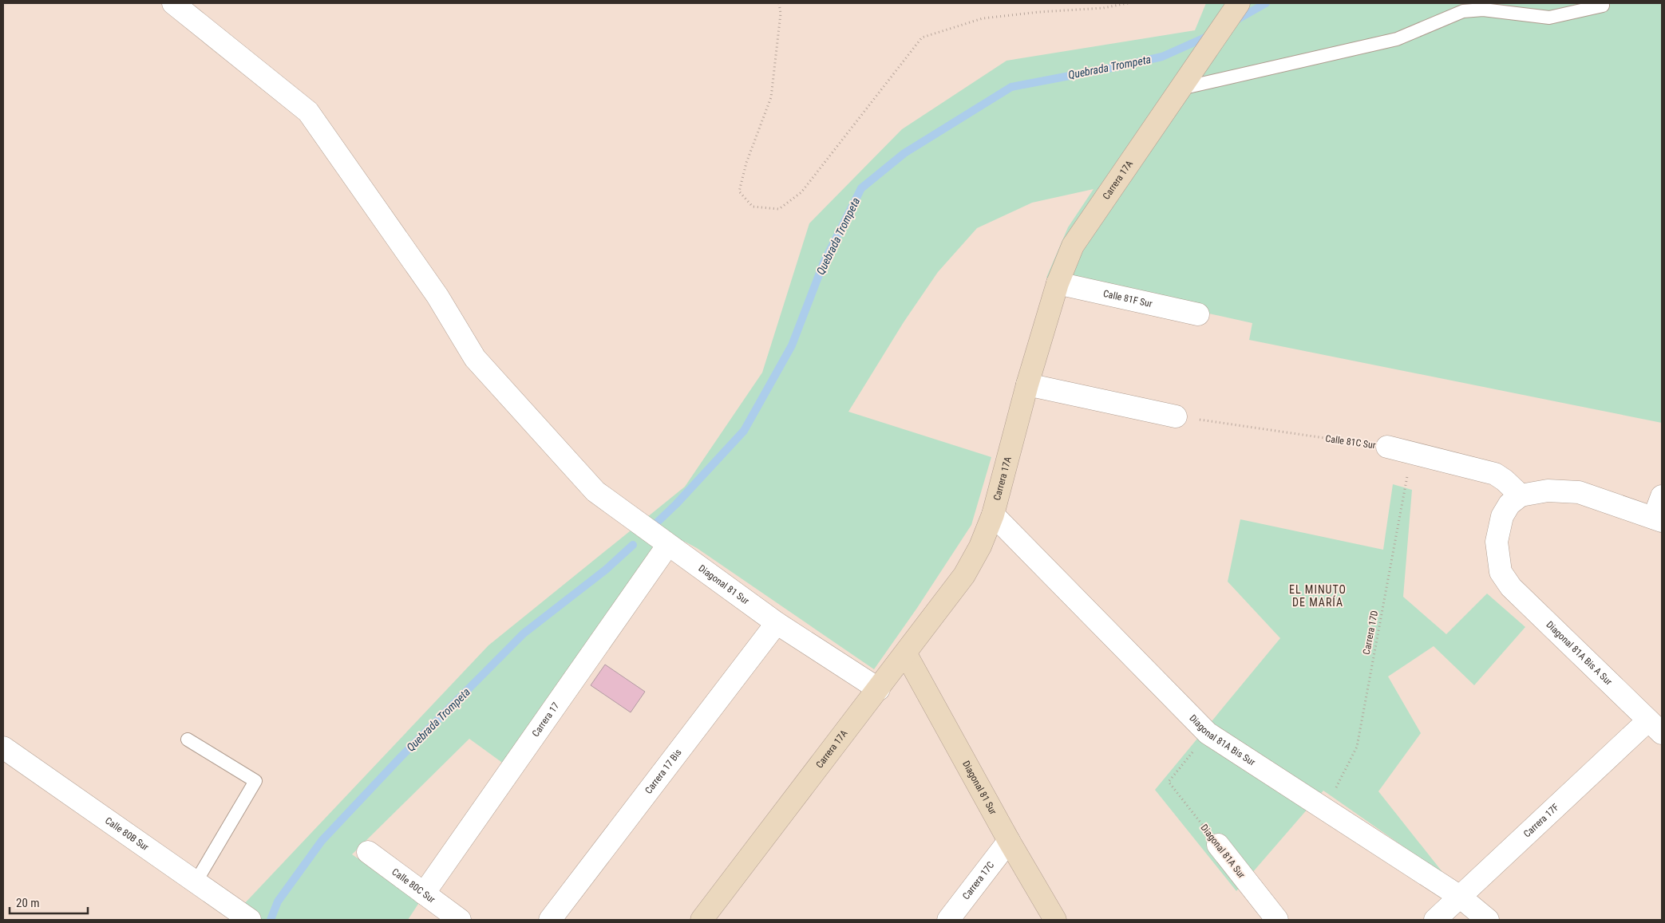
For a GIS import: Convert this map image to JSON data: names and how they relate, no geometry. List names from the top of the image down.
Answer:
{
  "streets": {
    "street": [
      "Carrera 17A",
      "Calle 81F Sur",
      "Calle 81C Sur",
      "Diagonal 81 Sur",
      "Diagonal 81A Bis A Sur",
      "Carrera 17",
      "Diagonal 81A Bis Sur",
      "Carrera 17 Bis",
      "Carrera 17F",
      "Calle 80B Sur",
      "Diagonal 81A Sur",
      "Carrera 17C",
      "Calle 80C Sur"
    ],
    "path": ["Carrera 17D"]
  },
  "crossings": [
    ["Carrera 17A", "Calle 81F Sur"],
    ["Carrera 17A", "Diagonal 81 Sur"],
    ["Carrera 17A", "Diagonal 81A Bis Sur"],
    ["Calle 81C Sur", "Carrera 17D"],
    ["Calle 81C Sur", "Diagonal 81A Bis A Sur"],
    ["Diagonal 81 Sur", "Carrera 17"],
    ["Diagonal 81 Sur", "Carrera 17 Bis"],
    ["Diagonal 81 Sur", "Carrera 17C"],
    ["Carrera 17D", "Diagonal 81A Bis Sur"],
    ["Diagonal 81A Bis A Sur", "Carrera 17F"],
    ["Carrera 17", "Calle 80C Sur"],
    ["Diagonal 81A Bis Sur", "Carrera 17F"],
    ["Diagonal 81A Bis Sur", "Diagonal 81A Sur"]
  ],
  "districts": ["EL MINUTO DE MARÍA"],
  "water": ["Quebrada Trompeta"],
  "scale_bar": "20 m"
}
